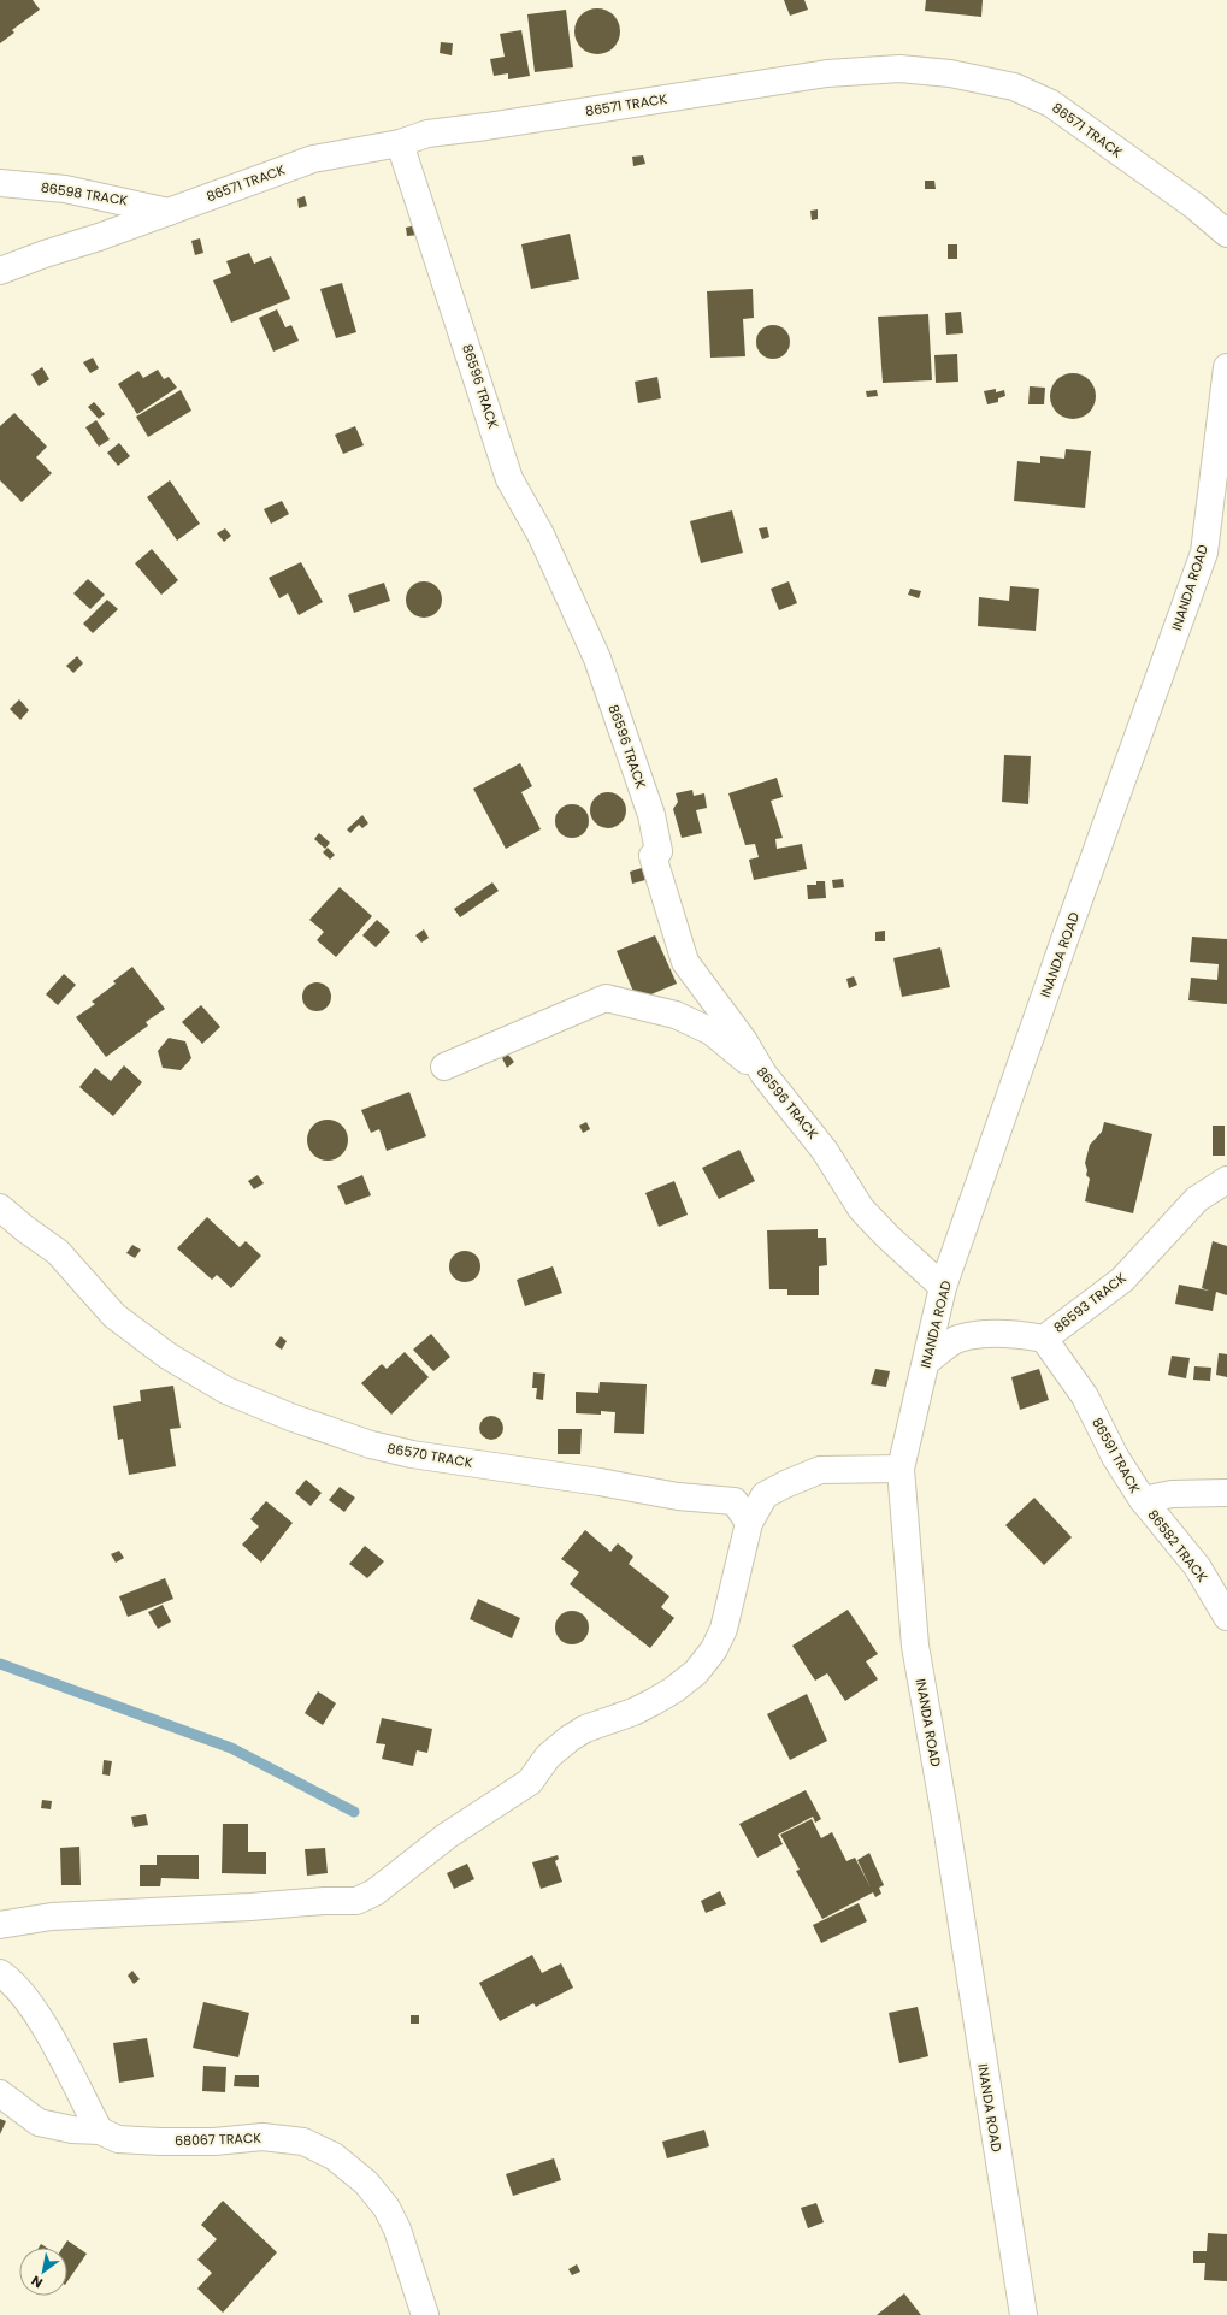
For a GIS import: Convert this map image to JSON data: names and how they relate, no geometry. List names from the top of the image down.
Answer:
{
  "streets": {
    "street": [
      "86571 TRACK",
      "86598 TRACK",
      "86596 TRACK",
      "INANDA ROAD",
      "86593 TRACK",
      "86570 TRACK",
      "86591 TRACK",
      "86582 TRACK",
      "68067 TRACK"
    ]
  },
  "crossings": [
    ["86571 TRACK", "86598 TRACK"],
    ["86571 TRACK", "86596 TRACK"],
    ["86596 TRACK", "INANDA ROAD"],
    ["INANDA ROAD", "86593 TRACK"],
    ["86593 TRACK", "86591 TRACK"],
    ["86591 TRACK", "86582 TRACK"]
  ],
  "north": "bottom left"
}
